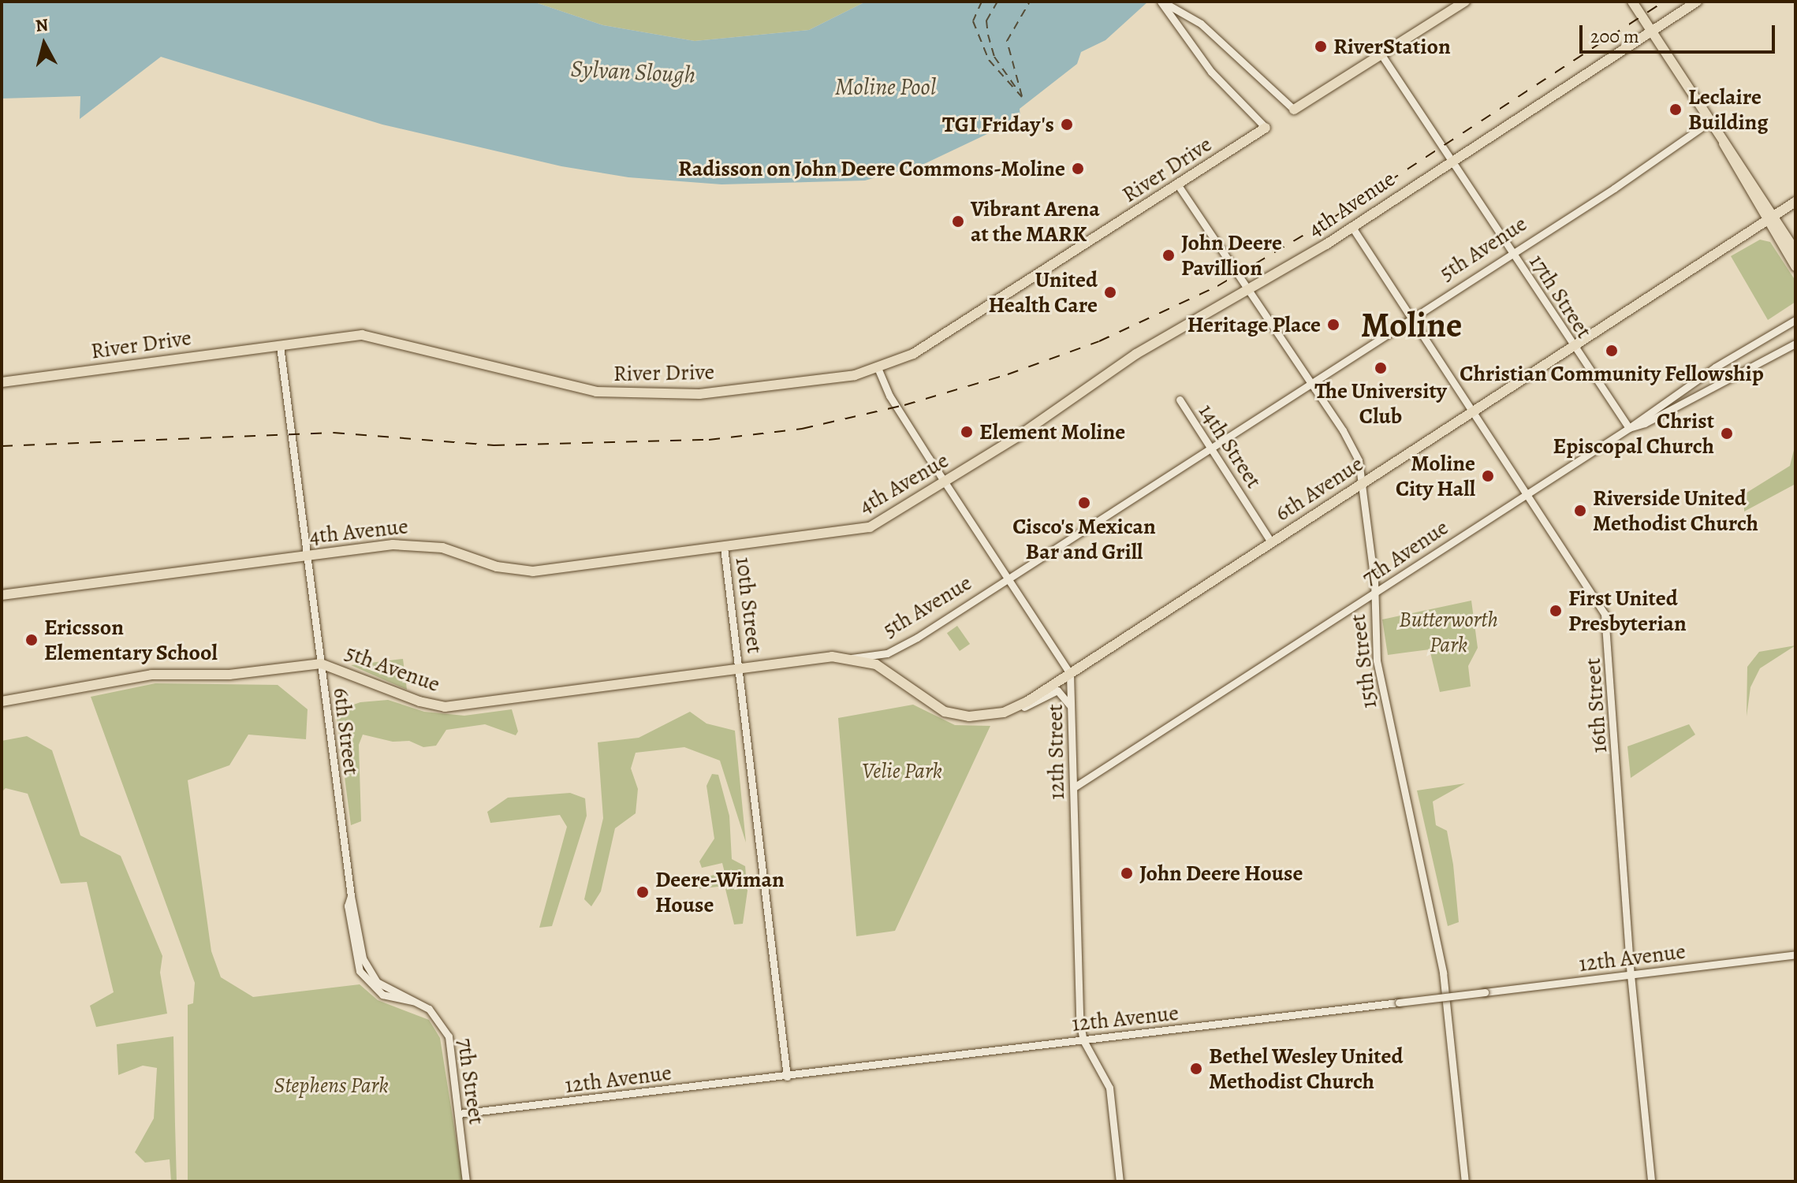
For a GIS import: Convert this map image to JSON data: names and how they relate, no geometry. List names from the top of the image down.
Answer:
{
  "streets": {
    "main road": [
      "River Drive",
      "4th Avenue",
      "5th Avenue",
      "6th Avenue"
    ],
    "street": [
      "17th Street",
      "14th Street",
      "7th Avenue",
      "10th Street",
      "15th Street",
      "16th Street",
      "6th Street",
      "12th Street",
      "12th Avenue",
      "7th Street"
    ]
  },
  "crossings": [
    ["River Drive", "15th Street"],
    ["River Drive", "6th Street"],
    ["River Drive", "12th Street"],
    ["4th Avenue", "17th Street"],
    ["4th Avenue", "10th Street"],
    ["4th Avenue", "15th Street"],
    ["4th Avenue", "16th Street"],
    ["4th Avenue", "6th Street"],
    ["4th Avenue", "12th Street"],
    ["5th Avenue", "17th Street"],
    ["5th Avenue", "14th Street"],
    ["5th Avenue", "6th Avenue"],
    ["5th Avenue", "10th Street"],
    ["5th Avenue", "15th Street"],
    ["5th Avenue", "16th Street"],
    ["5th Avenue", "6th Street"],
    ["5th Avenue", "12th Street"],
    ["17th Street", "6th Avenue"],
    ["17th Street", "7th Avenue"],
    ["14th Street", "6th Avenue"],
    ["6th Avenue", "15th Street"],
    ["6th Avenue", "16th Street"],
    ["6th Avenue", "12th Street"],
    ["7th Avenue", "15th Street"],
    ["7th Avenue", "16th Street"],
    ["7th Avenue", "12th Street"],
    ["10th Street", "12th Avenue"],
    ["16th Street", "12th Avenue"],
    ["6th Street", "7th Street"],
    ["12th Street", "12th Avenue"],
    ["12th Avenue", "7th Street"]
  ],
  "districts": ["Moline"],
  "water": ["Sylvan Slough", "Moline Pool"],
  "parks": ["Butterworth Park", "Velie Park", "Stephens Park"],
  "places": [
    "RiverStation",
    "Leclaire Building",
    "TGI Friday's",
    "Radisson on John Deere Commons-Moline",
    "Vibrant Arena at the MARK",
    "John Deere Pavillion",
    "United Health Care",
    "Heritage Place",
    "Christian Community Fellowship",
    "The University Club",
    "Element Moline",
    "Christ Episcopal Church",
    "Moline City Hall",
    "Cisco's Mexican Bar and Grill",
    "Riverside United Methodist Church",
    "First United Presbyterian",
    "Ericsson Elementary School",
    "John Deere House",
    "Deere-Wiman House",
    "Bethel Wesley United Methodist Church"
  ],
  "scale_bar": "200 m",
  "north": "top"
}
